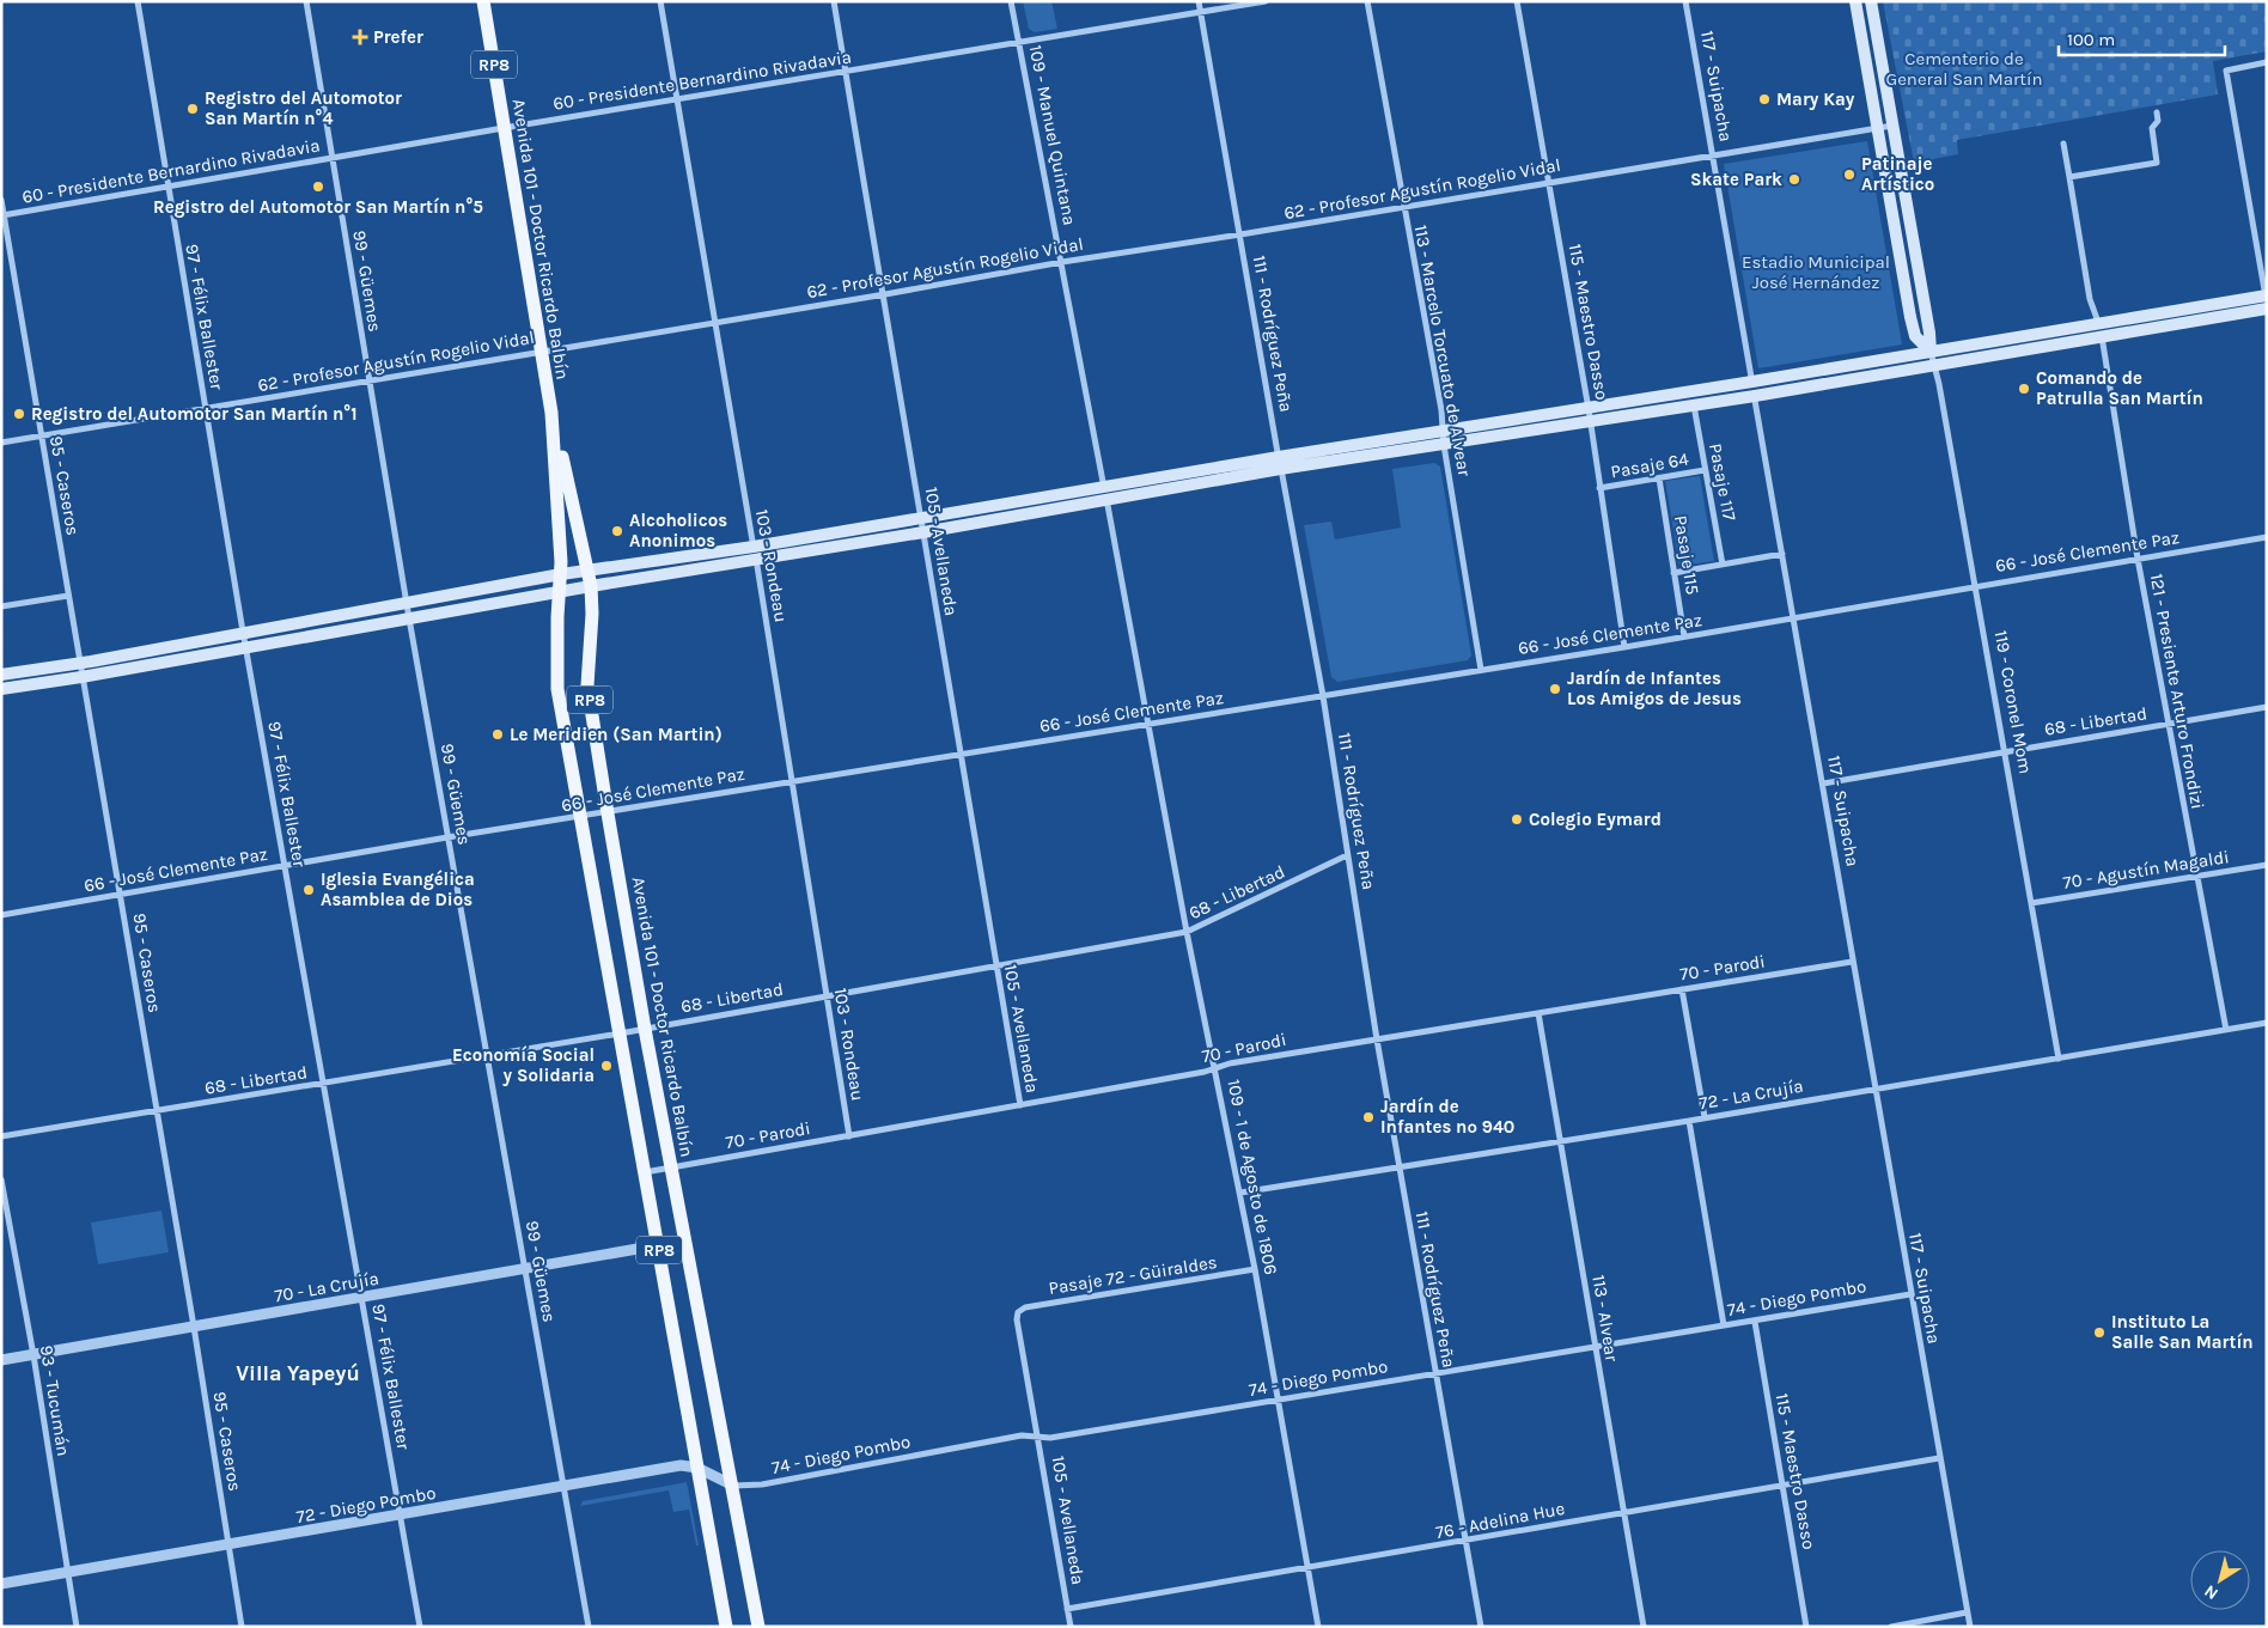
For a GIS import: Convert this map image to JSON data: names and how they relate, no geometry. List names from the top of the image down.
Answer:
{
  "streets": {
    "main road": ["RP8", "Avenida 101 - Doctor Ricardo Balbín", "119 - Coronel Mom"],
    "street": [
      "60 - Presidente Bernardino Rivadavia",
      "117 - Suipacha",
      "109 - Manuel Quintana",
      "62 - Profesor Agustín Rogelio Vidal",
      "99 - Güemes",
      "97 - Félix Ballester",
      "115 - Maestro Dasso",
      "111 - Rodríguez Peña",
      "113 - Marcelo Torcuato de Alvear",
      "Pasaje 64",
      "Pasaje 117",
      "95 - Caseros",
      "105 - Avellaneda",
      "66 - José Clemente Paz",
      "Pasaje 115",
      "103 - Rondeau",
      "121 - Presiente Arturo Frondizi",
      "68 - Libertad",
      "70 - Agustín Magaldi",
      "70 - Parodi",
      "72 - La Crujía",
      "109 - 1 de Agosto de 1806",
      "Pasaje 72 - Güiraldes",
      "70 - La Crujía",
      "74 - Diego Pombo",
      "113 - Alvear",
      "93 - Tucumán",
      "72 - Diego Pombo",
      "76 - Adelina Hue"
    ]
  },
  "crossings": [
    ["60 - Presidente Bernardino Rivadavia", "109 - Manuel Quintana"],
    ["60 - Presidente Bernardino Rivadavia", "Avenida 101 - Doctor Ricardo Balbín"],
    ["60 - Presidente Bernardino Rivadavia", "99 - Güemes"],
    ["60 - Presidente Bernardino Rivadavia", "97 - Félix Ballester"],
    ["60 - Presidente Bernardino Rivadavia", "111 - Rodríguez Peña"],
    ["60 - Presidente Bernardino Rivadavia", "95 - Caseros"],
    ["60 - Presidente Bernardino Rivadavia", "105 - Avellaneda"],
    ["60 - Presidente Bernardino Rivadavia", "103 - Rondeau"],
    ["117 - Suipacha", "62 - Profesor Agustín Rogelio Vidal"],
    ["117 - Suipacha", "66 - José Clemente Paz"],
    ["117 - Suipacha", "68 - Libertad"],
    ["117 - Suipacha", "70 - Parodi"],
    ["117 - Suipacha", "72 - La Crujía"],
    ["117 - Suipacha", "74 - Diego Pombo"],
    ["117 - Suipacha", "76 - Adelina Hue"],
    ["109 - Manuel Quintana", "62 - Profesor Agustín Rogelio Vidal"],
    ["109 - Manuel Quintana", "109 - 1 de Agosto de 1806"],
    ["62 - Profesor Agustín Rogelio Vidal", "Avenida 101 - Doctor Ricardo Balbín"],
    ["62 - Profesor Agustín Rogelio Vidal", "99 - Güemes"],
    ["62 - Profesor Agustín Rogelio Vidal", "97 - Félix Ballester"],
    ["62 - Profesor Agustín Rogelio Vidal", "115 - Maestro Dasso"],
    ["62 - Profesor Agustín Rogelio Vidal", "111 - Rodríguez Peña"],
    ["62 - Profesor Agustín Rogelio Vidal", "113 - Marcelo Torcuato de Alvear"],
    ["62 - Profesor Agustín Rogelio Vidal", "95 - Caseros"],
    ["62 - Profesor Agustín Rogelio Vidal", "105 - Avellaneda"],
    ["62 - Profesor Agustín Rogelio Vidal", "103 - Rondeau"],
    ["62 - Profesor Agustín Rogelio Vidal", "119 - Coronel Mom"],
    ["Avenida 101 - Doctor Ricardo Balbín", "66 - José Clemente Paz"],
    ["Avenida 101 - Doctor Ricardo Balbín", "68 - Libertad"],
    ["Avenida 101 - Doctor Ricardo Balbín", "70 - Parodi"],
    ["Avenida 101 - Doctor Ricardo Balbín", "70 - La Crujía"],
    ["Avenida 101 - Doctor Ricardo Balbín", "74 - Diego Pombo"],
    ["Avenida 101 - Doctor Ricardo Balbín", "72 - Diego Pombo"],
    ["99 - Güemes", "66 - José Clemente Paz"],
    ["99 - Güemes", "68 - Libertad"],
    ["99 - Güemes", "70 - La Crujía"],
    ["99 - Güemes", "72 - Diego Pombo"],
    ["97 - Félix Ballester", "66 - José Clemente Paz"],
    ["97 - Félix Ballester", "68 - Libertad"],
    ["97 - Félix Ballester", "70 - La Crujía"],
    ["97 - Félix Ballester", "72 - Diego Pombo"],
    ["115 - Maestro Dasso", "Pasaje 64"],
    ["115 - Maestro Dasso", "66 - José Clemente Paz"],
    ["115 - Maestro Dasso", "74 - Diego Pombo"],
    ["115 - Maestro Dasso", "76 - Adelina Hue"],
    ["111 - Rodríguez Peña", "66 - José Clemente Paz"],
    ["111 - Rodríguez Peña", "68 - Libertad"],
    ["111 - Rodríguez Peña", "70 - Parodi"],
    ["111 - Rodríguez Peña", "72 - La Crujía"],
    ["111 - Rodríguez Peña", "74 - Diego Pombo"],
    ["111 - Rodríguez Peña", "76 - Adelina Hue"],
    ["113 - Marcelo Torcuato de Alvear", "66 - José Clemente Paz"],
    ["Pasaje 64", "Pasaje 117"],
    ["Pasaje 64", "Pasaje 115"],
    ["95 - Caseros", "66 - José Clemente Paz"],
    ["95 - Caseros", "68 - Libertad"],
    ["95 - Caseros", "70 - La Crujía"],
    ["95 - Caseros", "72 - Diego Pombo"],
    ["105 - Avellaneda", "66 - José Clemente Paz"],
    ["105 - Avellaneda", "68 - Libertad"],
    ["105 - Avellaneda", "70 - Parodi"],
    ["105 - Avellaneda", "Pasaje 72 - Güiraldes"],
    ["105 - Avellaneda", "74 - Diego Pombo"],
    ["105 - Avellaneda", "76 - Adelina Hue"],
    ["66 - José Clemente Paz", "Pasaje 115"],
    ["66 - José Clemente Paz", "103 - Rondeau"],
    ["66 - José Clemente Paz", "121 - Presiente Arturo Frondizi"],
    ["66 - José Clemente Paz", "119 - Coronel Mom"],
    ["66 - José Clemente Paz", "109 - 1 de Agosto de 1806"],
    ["103 - Rondeau", "68 - Libertad"],
    ["103 - Rondeau", "70 - Parodi"],
    ["121 - Presiente Arturo Frondizi", "68 - Libertad"],
    ["121 - Presiente Arturo Frondizi", "70 - Agustín Magaldi"],
    ["121 - Presiente Arturo Frondizi", "72 - La Crujía"],
    ["119 - Coronel Mom", "68 - Libertad"],
    ["119 - Coronel Mom", "70 - Agustín Magaldi"],
    ["119 - Coronel Mom", "72 - La Crujía"],
    ["68 - Libertad", "109 - 1 de Agosto de 1806"],
    ["70 - Parodi", "109 - 1 de Agosto de 1806"],
    ["70 - Parodi", "113 - Alvear"],
    ["72 - La Crujía", "109 - 1 de Agosto de 1806"],
    ["72 - La Crujía", "113 - Alvear"],
    ["109 - 1 de Agosto de 1806", "Pasaje 72 - Güiraldes"],
    ["109 - 1 de Agosto de 1806", "74 - Diego Pombo"],
    ["109 - 1 de Agosto de 1806", "76 - Adelina Hue"],
    ["70 - La Crujía", "93 - Tucumán"],
    ["74 - Diego Pombo", "113 - Alvear"],
    ["74 - Diego Pombo", "72 - Diego Pombo"],
    ["113 - Alvear", "76 - Adelina Hue"],
    ["93 - Tucumán", "72 - Diego Pombo"]
  ],
  "districts": ["Villa Yapeyú"],
  "parks": ["Cementerio de General San Martín", "Estadio Municipal José Hernández"],
  "places": {
    "health": ["Prefer"],
    "other": [
      "Mary Kay",
      "Registro del Automotor San Martín n°4",
      "Patinaje Artístico",
      "Skate Park",
      "Registro del Automotor San Martín n°5",
      "Comando de Patrulla San Martín",
      "Registro del Automotor San Martín n°1",
      "Alcoholicos Anonimos",
      "Jardín de Infantes Los Amigos de Jesus",
      "Le Meridien (San Martin)",
      "Colegio Eymard",
      "Iglesia Evangélica Asamblea de Dios",
      "Economía Social y Solidaria",
      "Jardín de Infantes nº 940",
      "Instituto La Salle San Martín"
    ]
  },
  "scale_bar": "100 m",
  "north": "bottom left"
}
